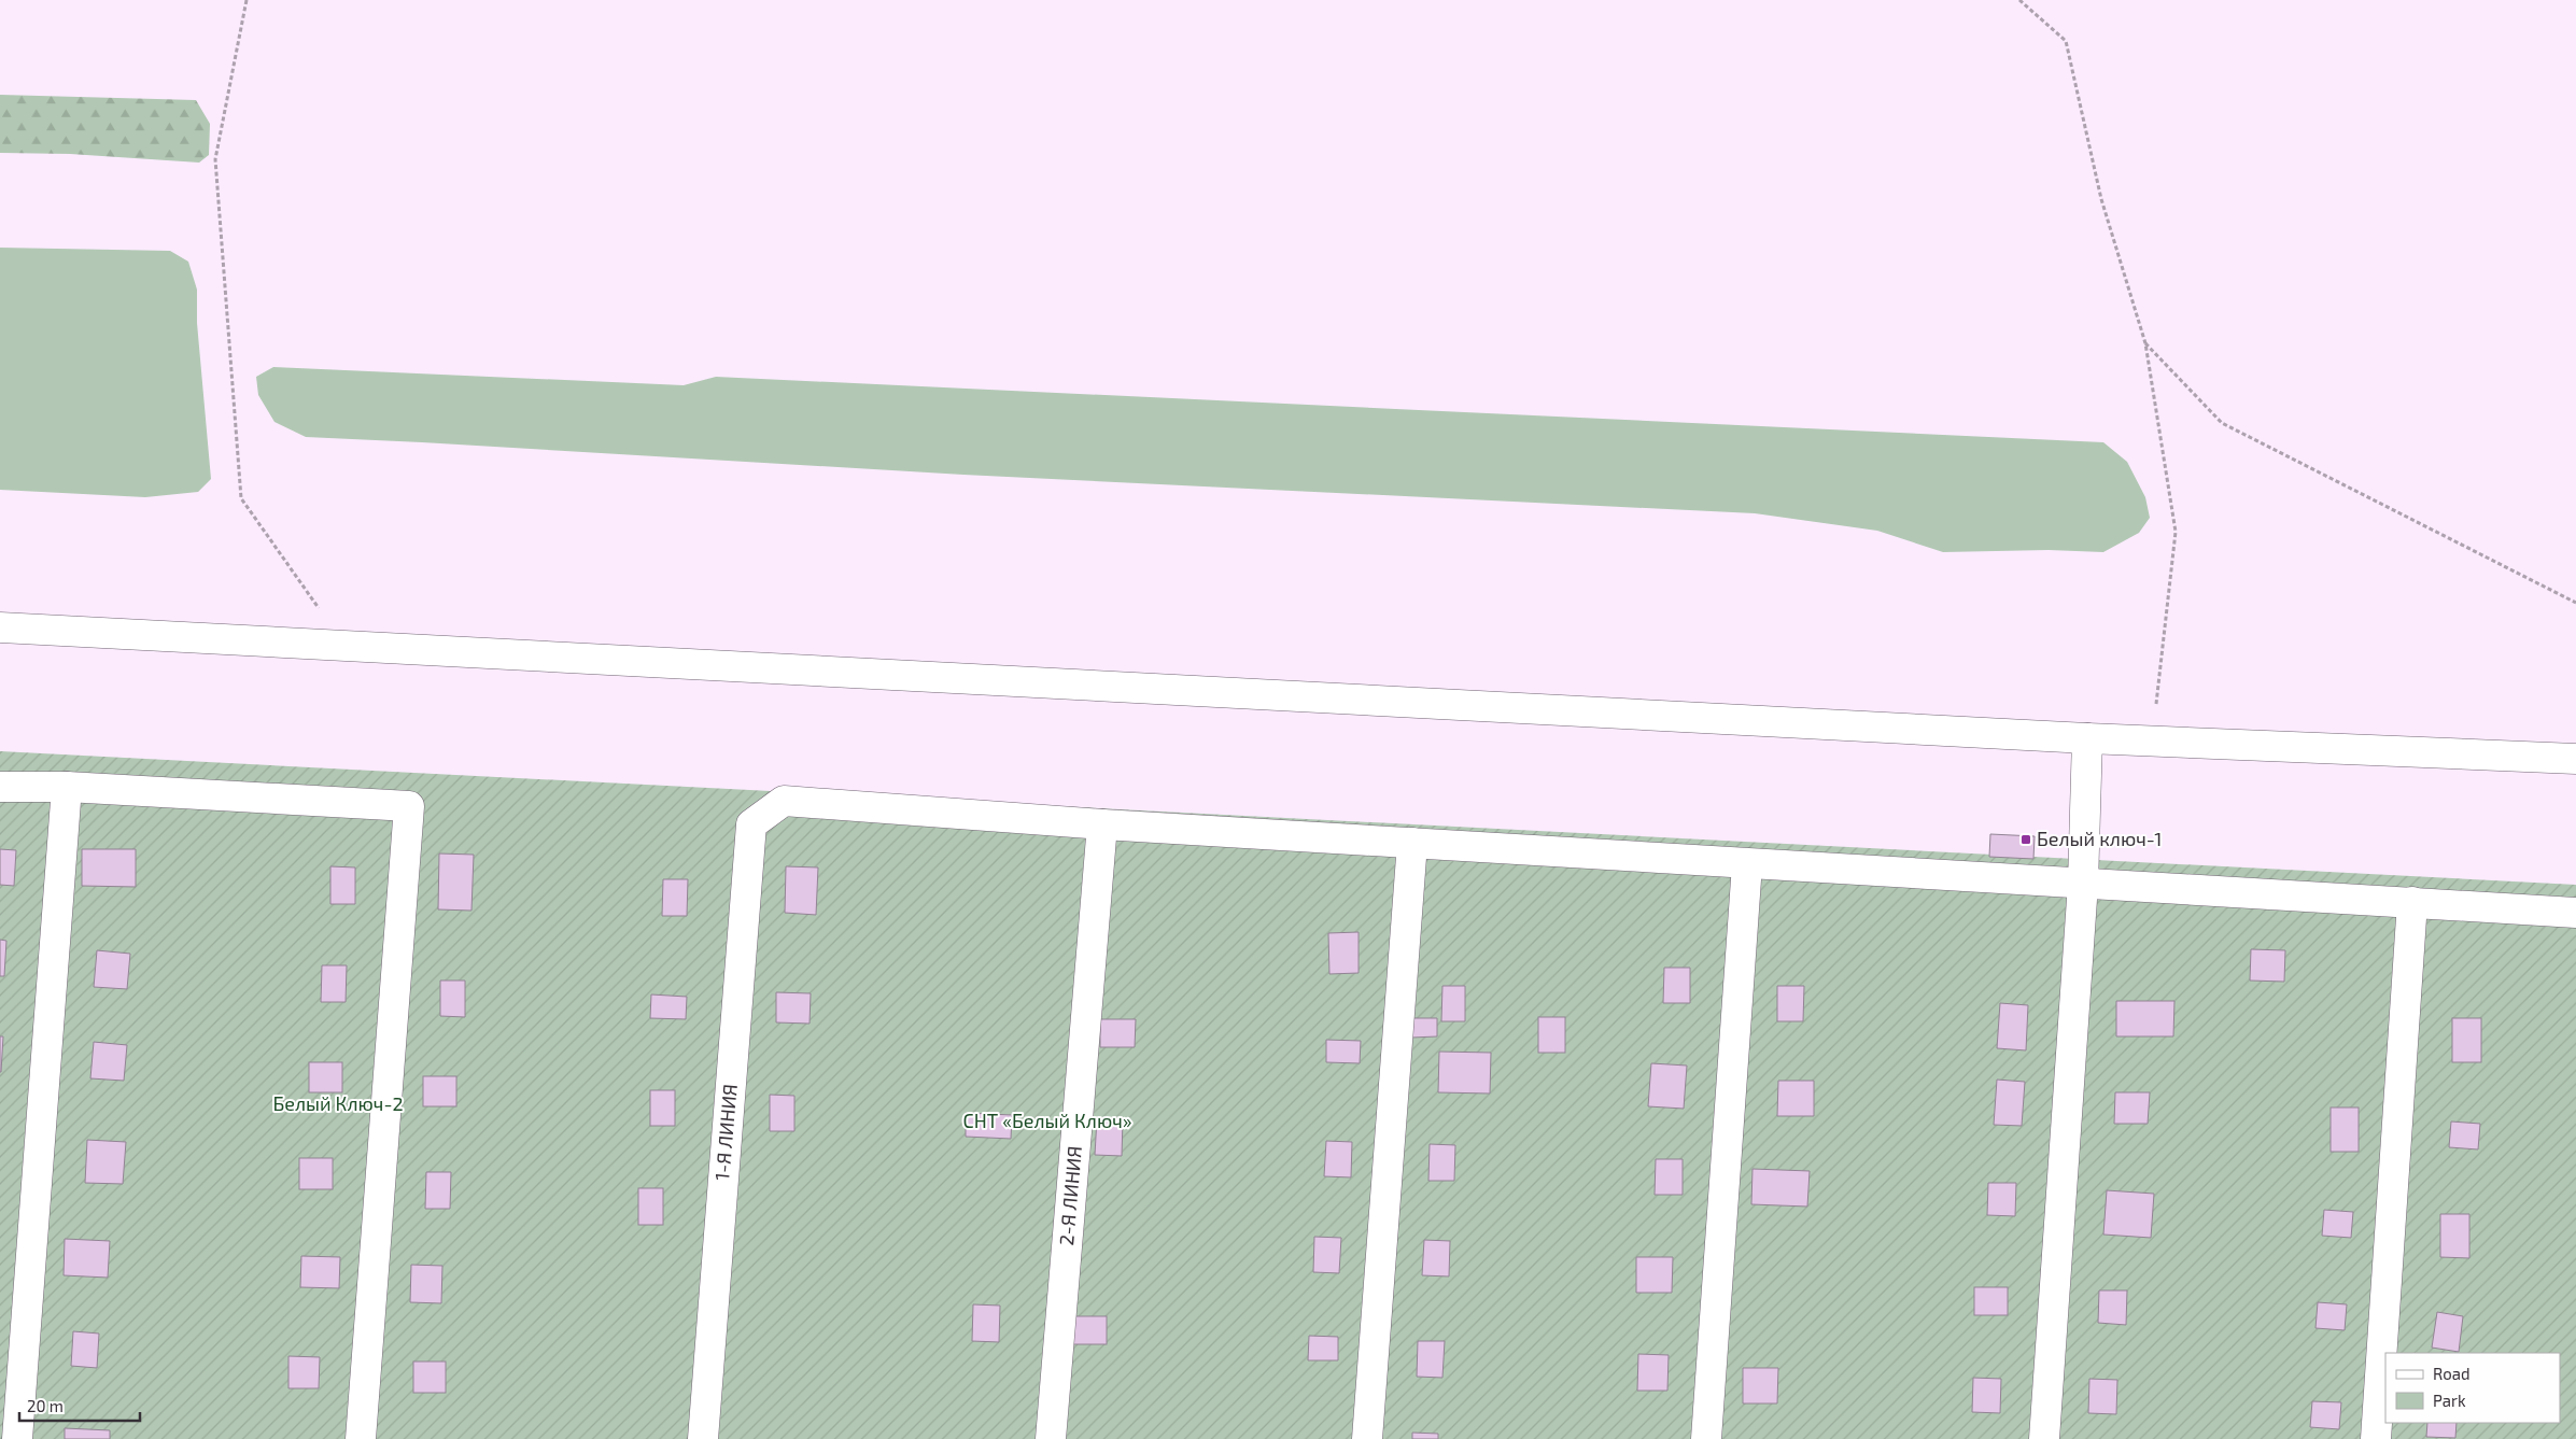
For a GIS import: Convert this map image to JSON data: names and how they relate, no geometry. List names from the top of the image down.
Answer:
{
  "streets": {
    "street": ["1-Я ЛИНИЯ", "2-Я ЛИНИЯ"]
  },
  "crossings": [
    ["1-Я ЛИНИЯ", "2-Я ЛИНИЯ"]
  ],
  "parks": ["Белый Ключ-2", "СНТ «Белый Ключ»"],
  "places": {
    "transit": ["Белый ключ-1"]
  },
  "legend": ["Road", "Park"],
  "scale_bar": "20 m"
}
